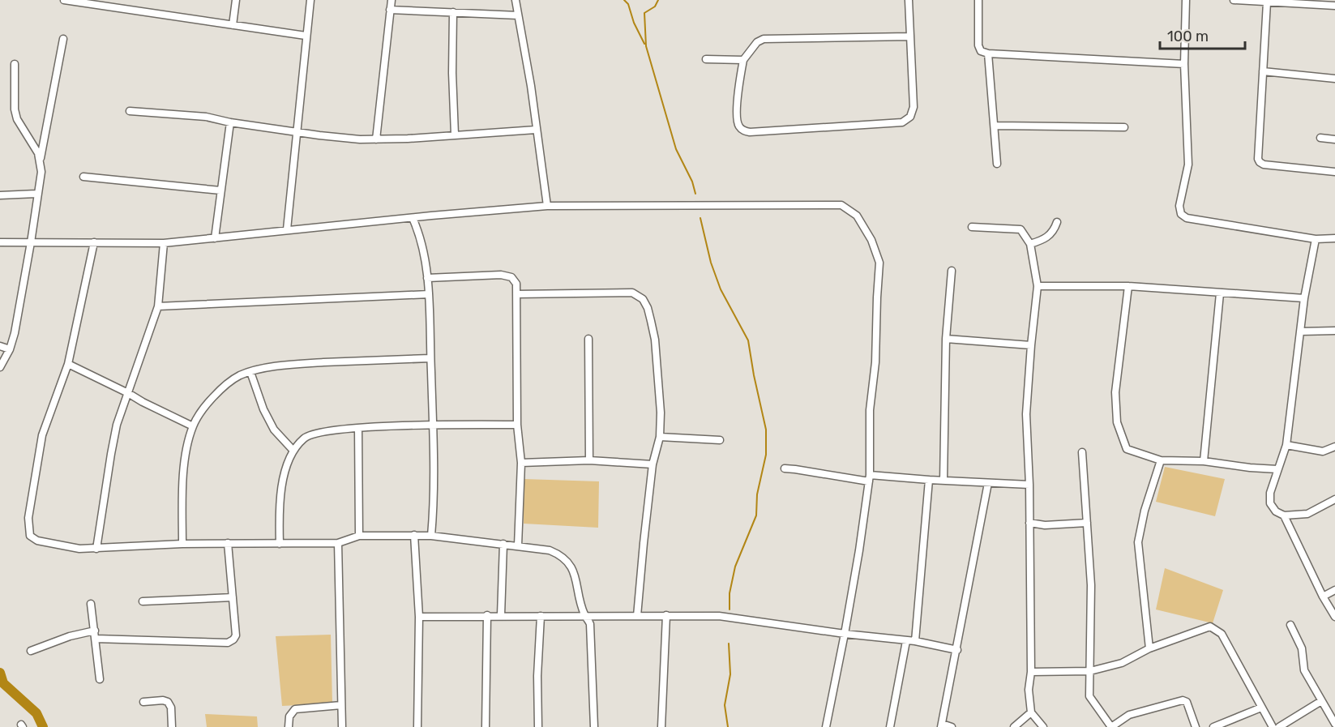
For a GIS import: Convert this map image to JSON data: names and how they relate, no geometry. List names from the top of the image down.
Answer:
{
  "scale_bar": "100 m"
}
